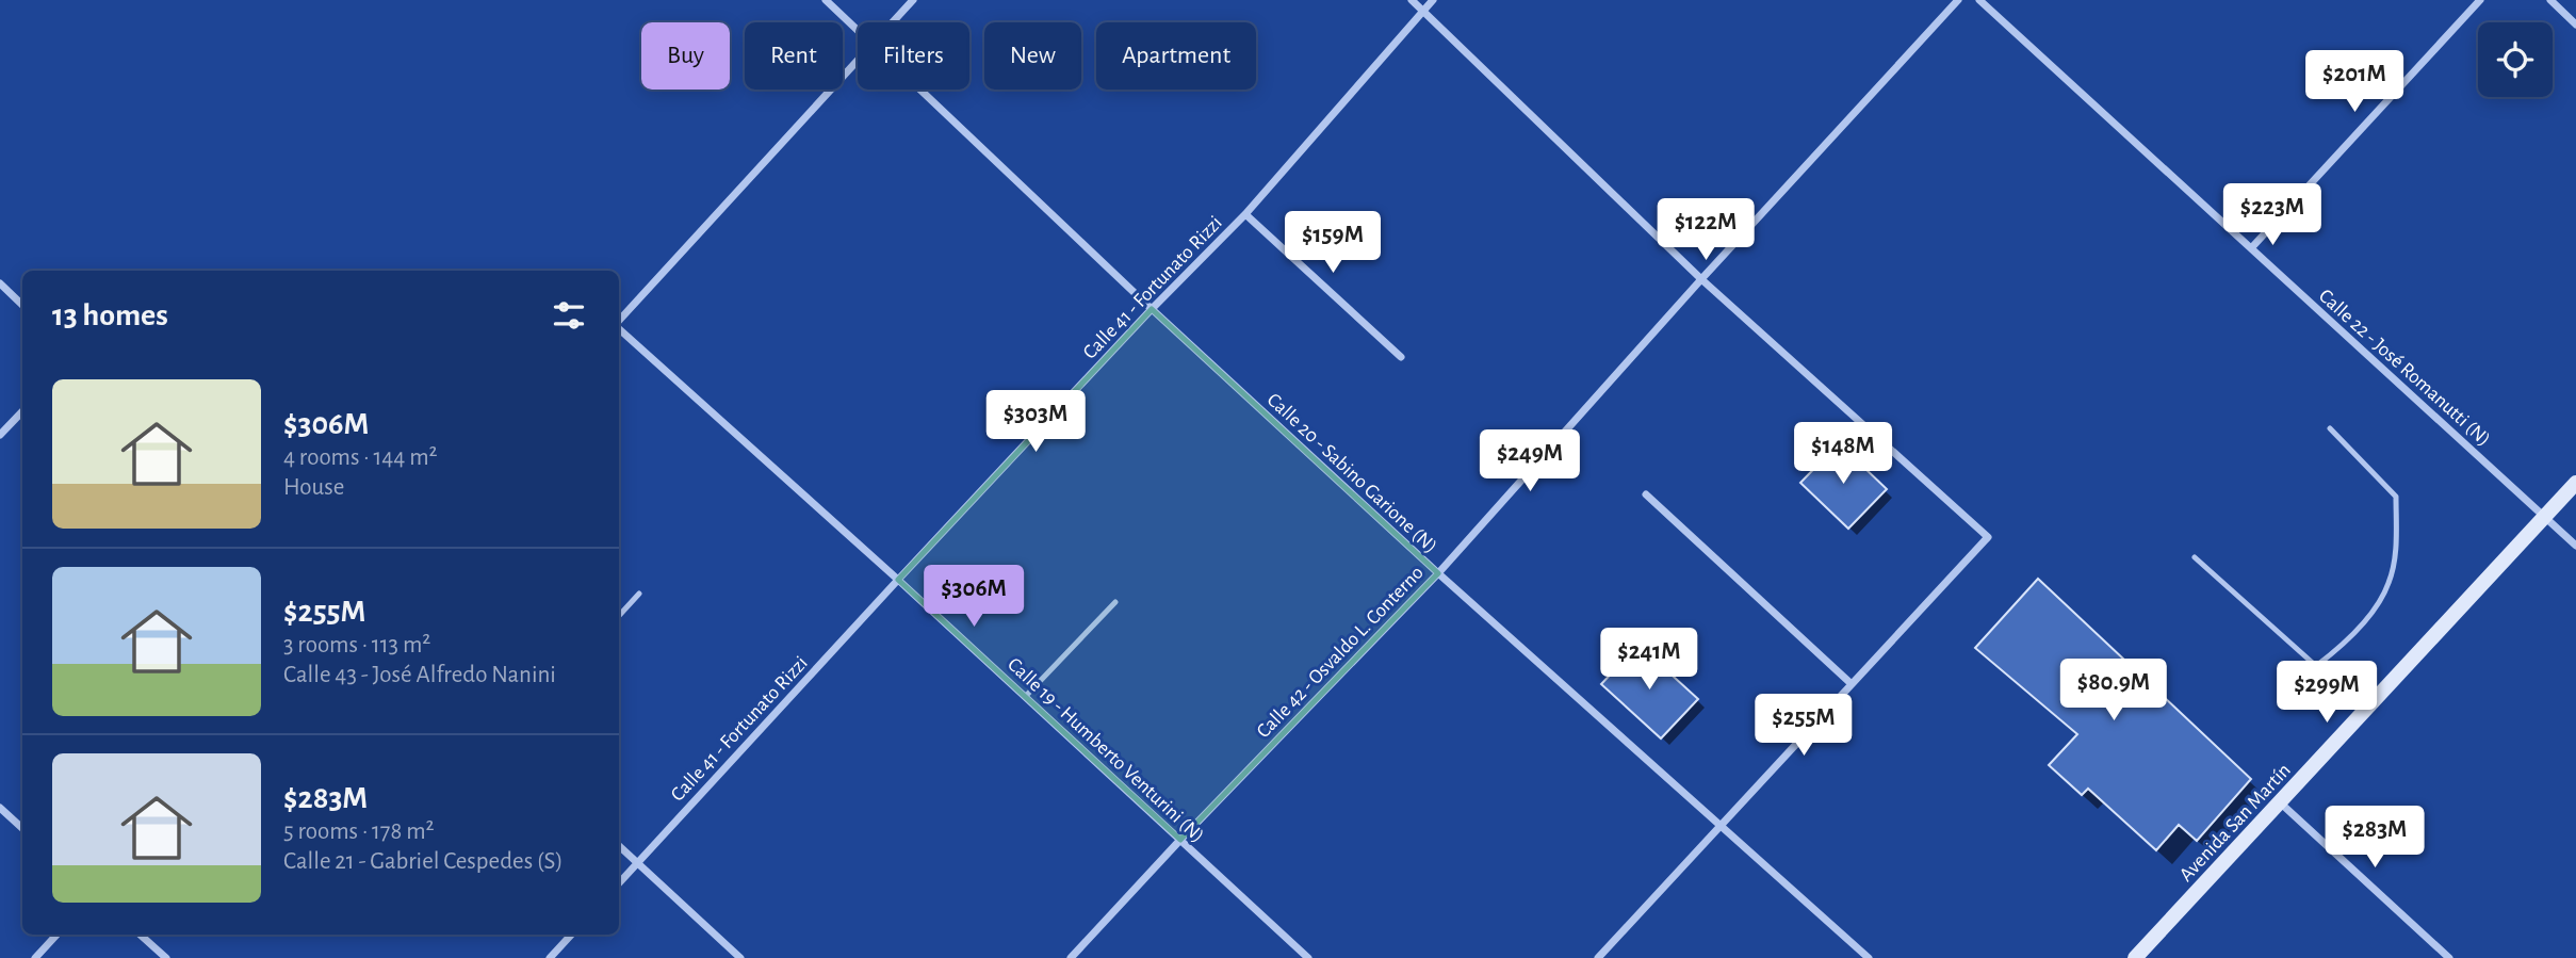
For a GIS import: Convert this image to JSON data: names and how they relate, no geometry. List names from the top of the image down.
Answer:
{
  "streets": {
    "main road": ["Avenida San Martín"],
    "street": [
      "Calle 41 - Fortunato Rizzi",
      "Calle 22 - José Romanutti (N)",
      "Calle 20 - Sabino Garione (N)",
      "Calle 42 - Osvaldo L. Conterno",
      "Calle 19 - Humberto Venturini (N)"
    ]
  },
  "crossings": [
    ["Calle 41 - Fortunato Rizzi", "Calle 20 - Sabino Garione (N)"],
    ["Calle 41 - Fortunato Rizzi", "Calle 19 - Humberto Venturini (N)"],
    ["Calle 22 - José Romanutti (N)", "Avenida San Martín"],
    ["Calle 20 - Sabino Garione (N)", "Calle 42 - Osvaldo L. Conterno"],
    ["Calle 42 - Osvaldo L. Conterno", "Calle 19 - Humberto Venturini (N)"]
  ],
  "page": {
    "chip": [
      "Buy",
      "Rent",
      "Filters",
      "New",
      "Apartment"
    ],
    "price": [
      "$201M",
      "$223M",
      "$122M",
      "$159M",
      "$303M",
      "$148M",
      "$249M",
      "$306M",
      "$241M",
      "$80.9M",
      "$299M",
      "$255M",
      "$283M"
    ],
    "heading": "13 homes",
    "list": [
      {
        "name": "$306M",
        "note": "4 rooms · 144 m² · House"
      },
      {
        "name": "$255M",
        "note": "3 rooms · 113 m² · Calle 43 - José Alfredo Nanini"
      },
      {
        "name": "$283M",
        "note": "5 rooms · 178 m² · Calle 21 - Gabriel Cespedes (S)"
      }
    ]
  }
}
